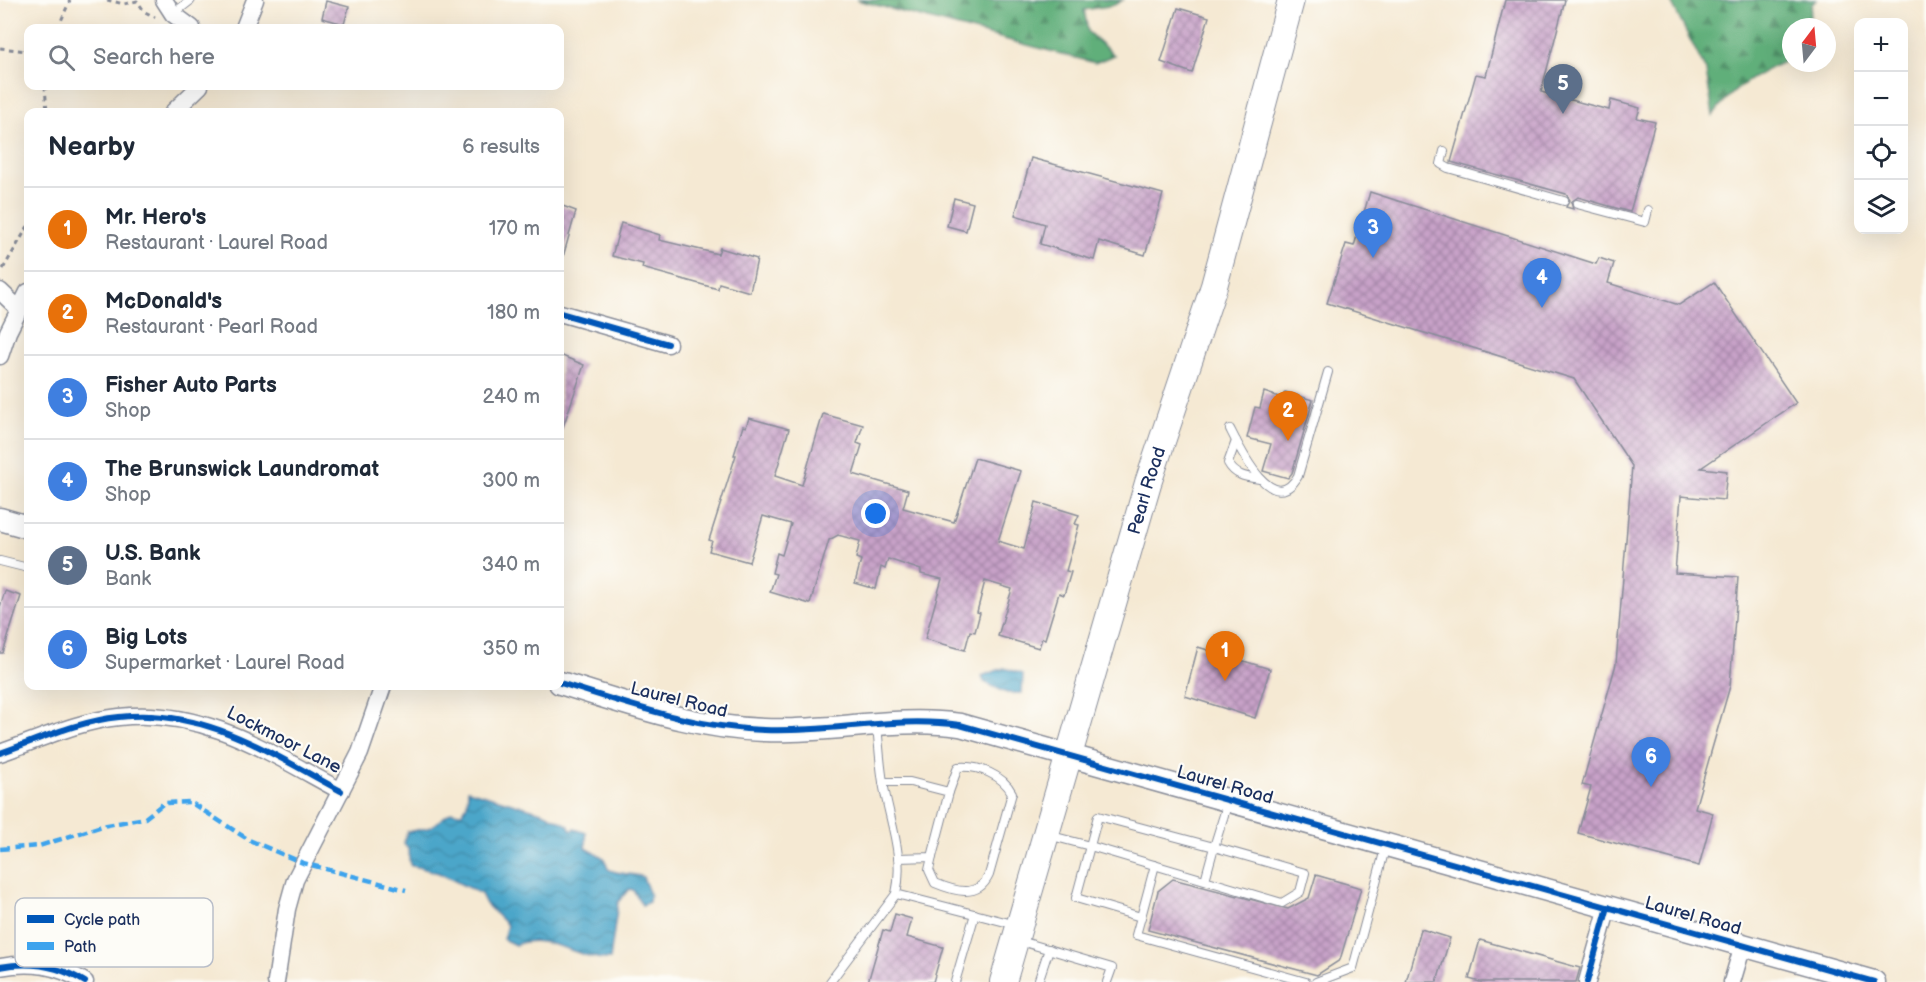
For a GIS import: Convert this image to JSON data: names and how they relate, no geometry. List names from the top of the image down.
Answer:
{
  "streets": {
    "main road": ["Pearl Road"],
    "street": ["Laurel Road", "Lockmoor Lane"]
  },
  "crossings": [
    ["Pearl Road", "Laurel Road"]
  ],
  "legend": ["Cycle path", "Path"],
  "north": "top",
  "page": {
    "map_buttons": ["+", "−"],
    "search": "Search here",
    "pins": [
      "5",
      "3",
      "4",
      "2",
      "1",
      "6"
    ],
    "heading": ["Nearby", "6 results"],
    "list": [
      {
        "mark": "1",
        "name": "Mr. Hero's",
        "note": "Restaurant · Laurel Road",
        "value": "170 m"
      },
      {
        "mark": "2",
        "name": "McDonald's",
        "note": "Restaurant · Pearl Road",
        "value": "180 m"
      },
      {
        "mark": "3",
        "name": "Fisher Auto Parts",
        "note": "Shop",
        "value": "240 m"
      },
      {
        "mark": "4",
        "name": "The Brunswick Laundromat",
        "note": "Shop",
        "value": "300 m"
      },
      {
        "mark": "5",
        "name": "U.S. Bank",
        "note": "Bank",
        "value": "340 m"
      },
      {
        "mark": "6",
        "name": "Big Lots",
        "note": "Supermarket · Laurel Road",
        "value": "350 m"
      }
    ]
  }
}
